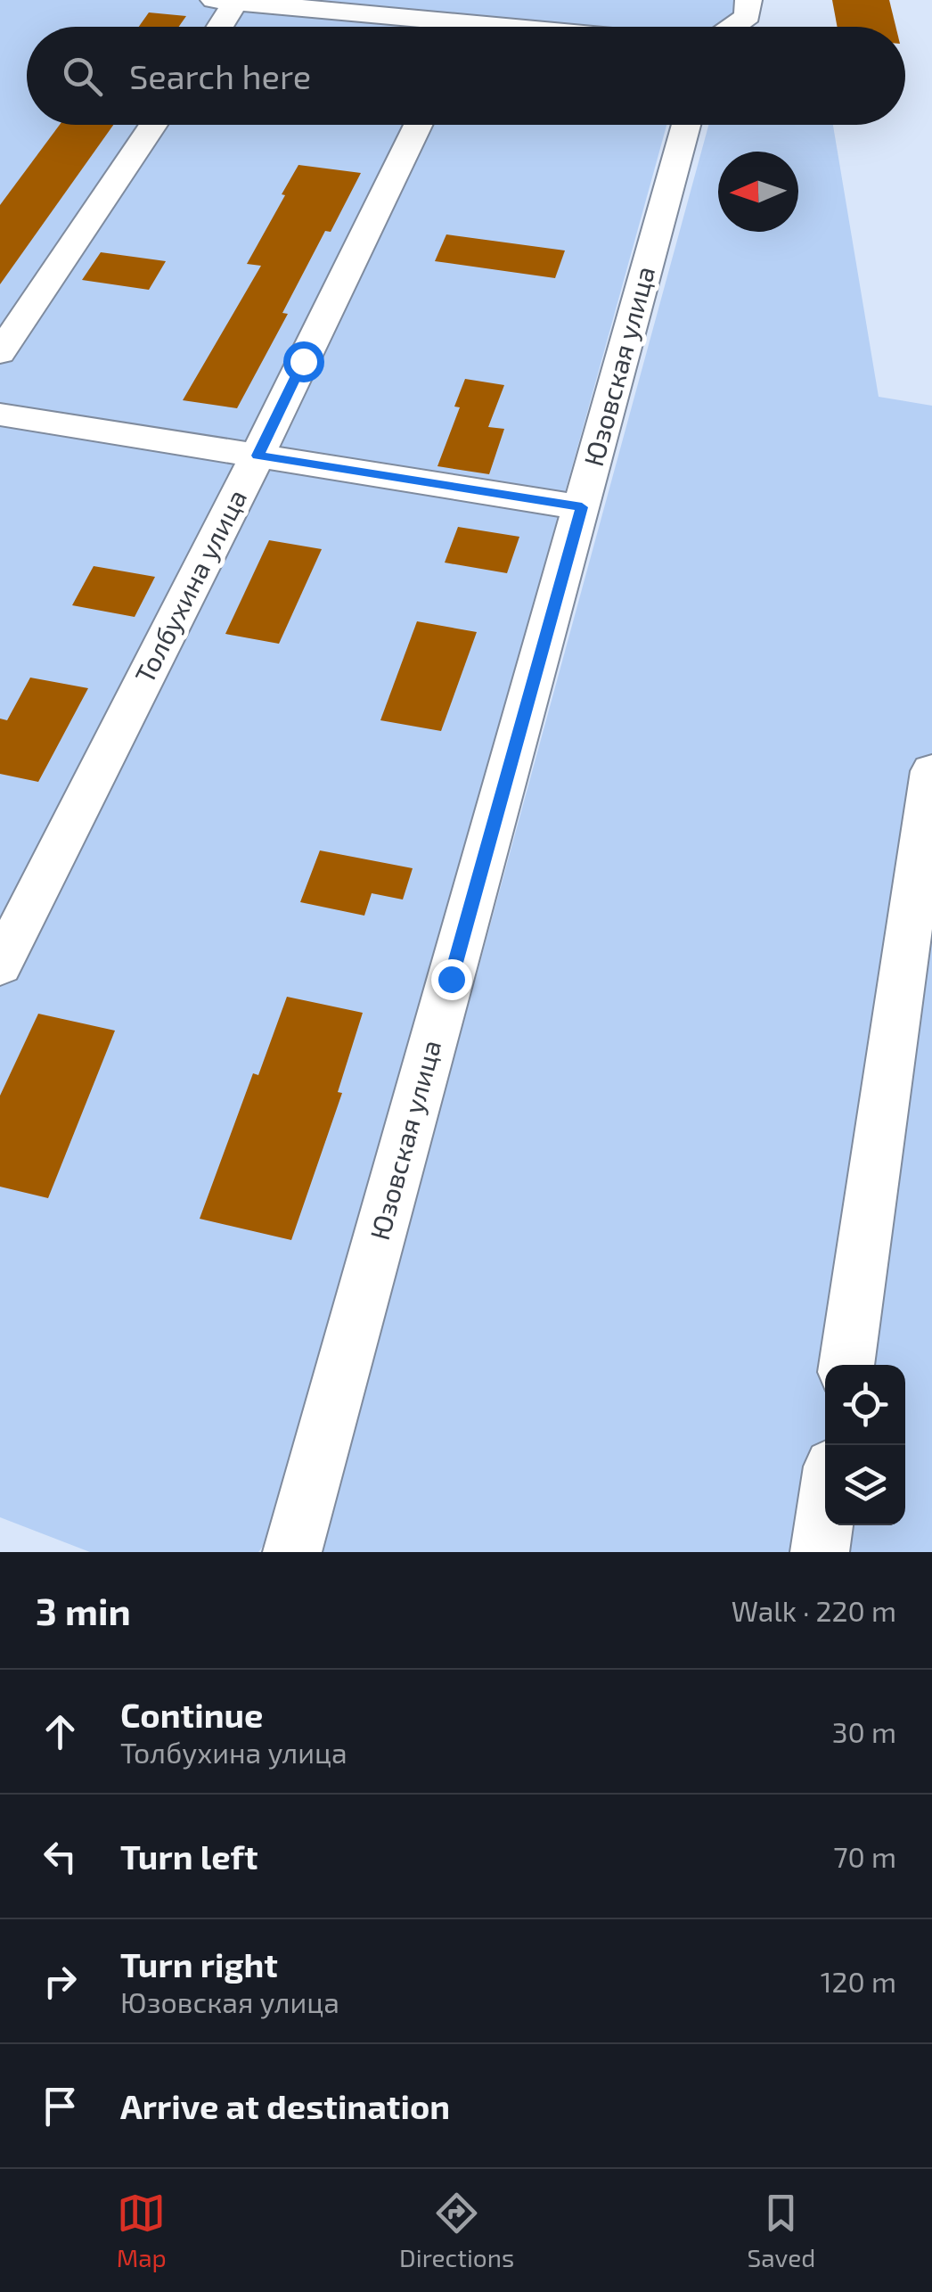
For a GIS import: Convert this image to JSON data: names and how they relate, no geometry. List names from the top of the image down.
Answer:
{
  "streets": {
    "lane": ["Юзовская улица", "Толбухина улица"]
  },
  "north": "left",
  "page": {
    "search": "Search here",
    "heading": ["3 min", "Walk · 220 m"],
    "list": [
      ["Continue", "Толбухина улица", "30 m"],
      ["Turn left", "70 m"],
      ["Turn right", "Юзовская улица", "120 m"],
      "Arrive at destination"
    ],
    "nav": ["Map", "Directions", "Saved"]
  }
}
